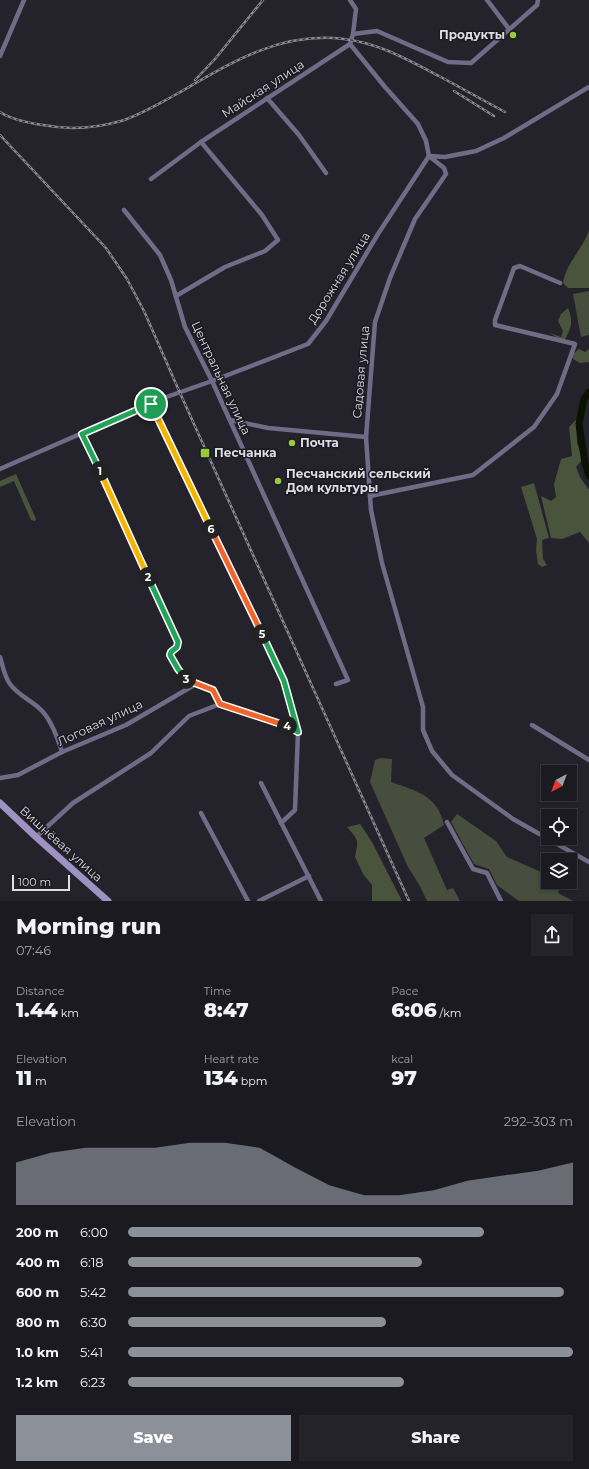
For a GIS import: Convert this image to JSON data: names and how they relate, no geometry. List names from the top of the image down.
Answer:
{
  "streets": {
    "street": [
      "Майская улица",
      "Дорожная улица",
      "Садовая улица",
      "Центральная улица",
      "Логовая улица",
      "Вишнёвая улица"
    ]
  },
  "crossings": [
    ["Дорожная улица", "Садовая улица"],
    ["Дорожная улица", "Центральная улица"]
  ],
  "places": {
    "other": ["Продукты", "Почта", "Песчанский сельский Дом культуры"],
    "transit": ["Песчанка"]
  },
  "scale_bar": "100 m",
  "north": "bottom left",
  "page": {
    "pins": [
      "1",
      "6",
      "2",
      "5",
      "3",
      "4"
    ],
    "scale": "100 m",
    "heading": ["Morning run", "07:46"],
    "stats": [
      ["Distance", "1.44 km"],
      ["Time", "8:47"],
      ["Pace", "6:06 /km"],
      ["Elevation", "11 m"],
      ["Heart rate", "134 bpm"],
      ["kcal", "97"]
    ],
    "chart": ["Elevation", "292–303 m"],
    "list": [
      {
        "name": "200 m",
        "note": "6:00"
      },
      {
        "name": "400 m",
        "note": "6:18"
      },
      {
        "name": "600 m",
        "note": "5:42"
      },
      {
        "name": "800 m",
        "note": "6:30"
      },
      {
        "name": "1.0 km",
        "note": "5:41"
      },
      {
        "name": "1.2 km",
        "note": "6:23"
      }
    ],
    "buttons": ["Save", "Share"]
  }
}
